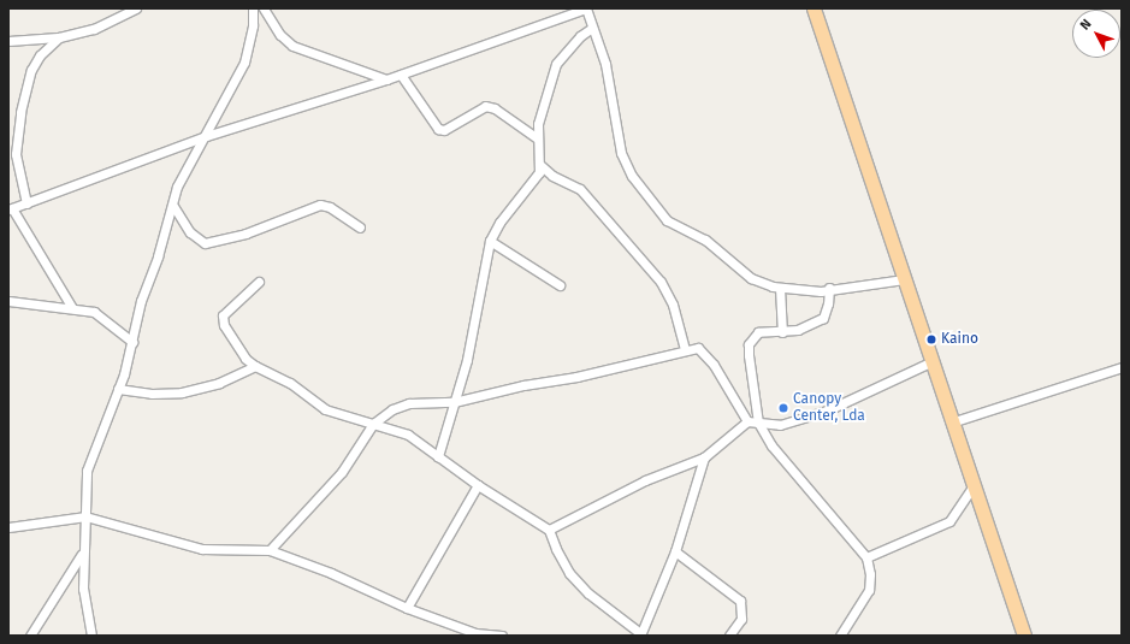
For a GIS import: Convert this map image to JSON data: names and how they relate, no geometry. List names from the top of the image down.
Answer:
{
  "places": ["Kaino", "Canopy Center, Lda"],
  "north": "top left"
}
